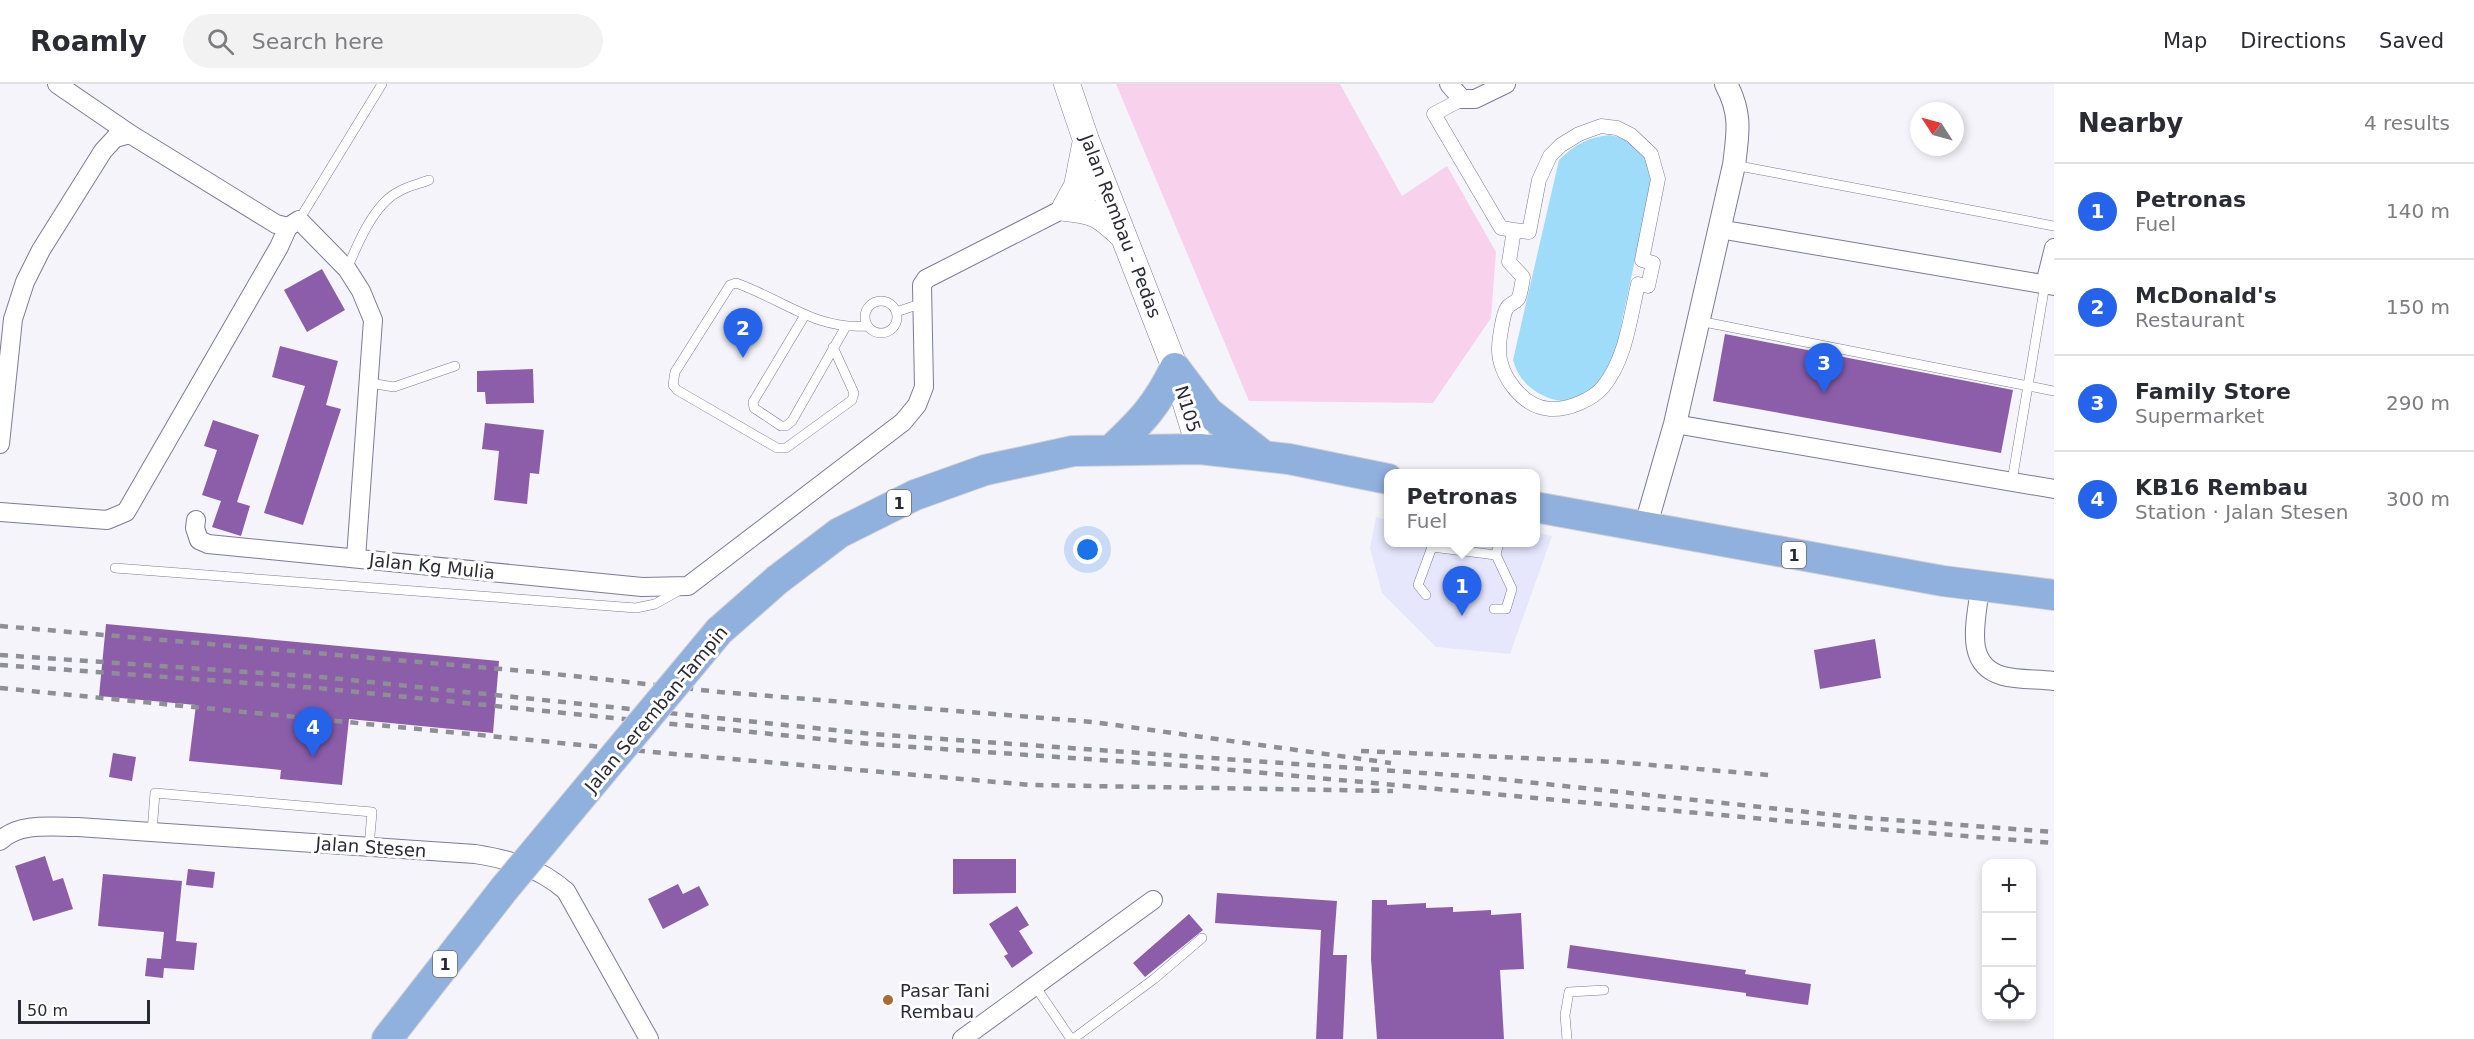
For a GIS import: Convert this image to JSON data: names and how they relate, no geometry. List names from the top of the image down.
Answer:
{
  "streets": {
    "highway": ["1", "Jalan Seremban-Tampin"],
    "main road": ["Jalan Rembau - Pedas", "N105"],
    "street": ["Jalan Kg Mulia", "Jalan Stesen"]
  },
  "crossings": [
    ["Jalan Rembau - Pedas", "N105"],
    ["N105", "Jalan Seremban-Tampin"]
  ],
  "places": ["Pasar Tani Rembau"],
  "scale_bar": "50 m",
  "north": "top left",
  "page": {
    "header": "Roamly",
    "search": "Search here",
    "nav": ["Map", "Directions", "Saved"],
    "heading": ["Nearby", "4 results"],
    "list": [
      {
        "mark": "1",
        "name": "Petronas",
        "note": "Fuel",
        "value": "140 m"
      },
      {
        "mark": "2",
        "name": "McDonald's",
        "note": "Restaurant",
        "value": "150 m"
      },
      {
        "mark": "3",
        "name": "Family Store",
        "note": "Supermarket",
        "value": "290 m"
      },
      {
        "mark": "4",
        "name": "KB16 Rembau",
        "note": "Station · Jalan Stesen",
        "value": "300 m"
      }
    ],
    "pins": [
      "2",
      "3",
      "1",
      "4"
    ],
    "popup": ["Petronas", "Fuel"],
    "map_buttons": ["+", "−"],
    "scale": "50 m"
  }
}
